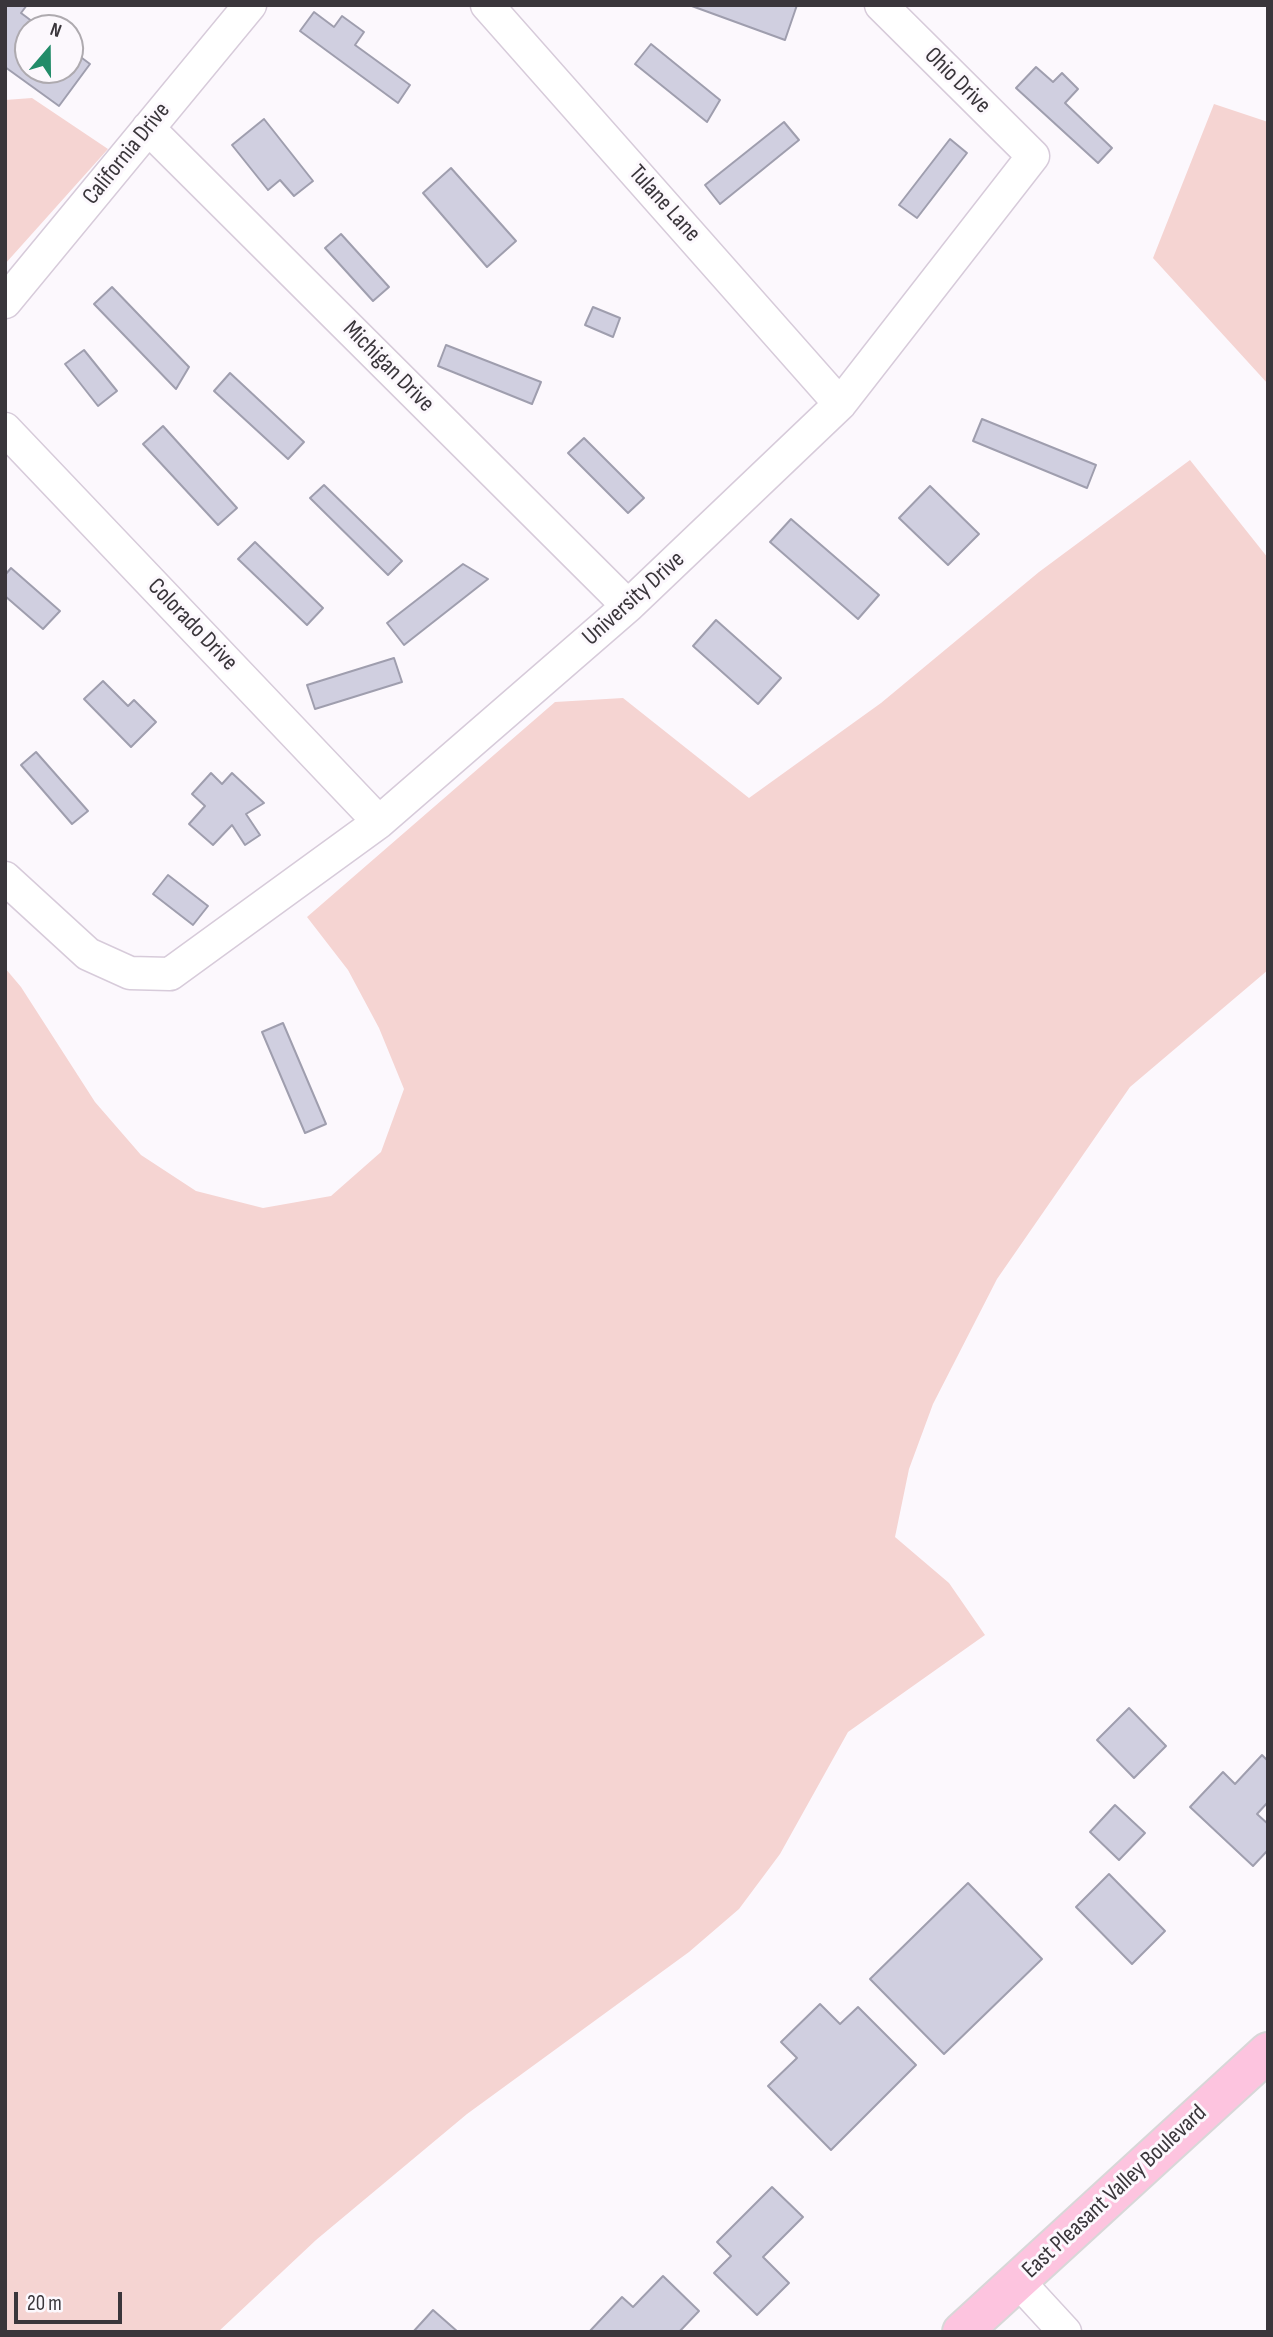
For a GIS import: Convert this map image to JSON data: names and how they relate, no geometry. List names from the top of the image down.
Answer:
{
  "streets": {
    "main road": ["East Pleasant Valley Boulevard"],
    "street": [
      "Ohio Drive",
      "California Drive",
      "Tulane Lane",
      "Michigan Drive",
      "University Drive",
      "Colorado Drive"
    ]
  },
  "crossings": [
    ["Ohio Drive", "University Drive"],
    ["California Drive", "Michigan Drive"],
    ["Tulane Lane", "University Drive"],
    ["Michigan Drive", "University Drive"],
    ["University Drive", "Colorado Drive"]
  ],
  "scale_bar": "20 m",
  "north": "top"
}
